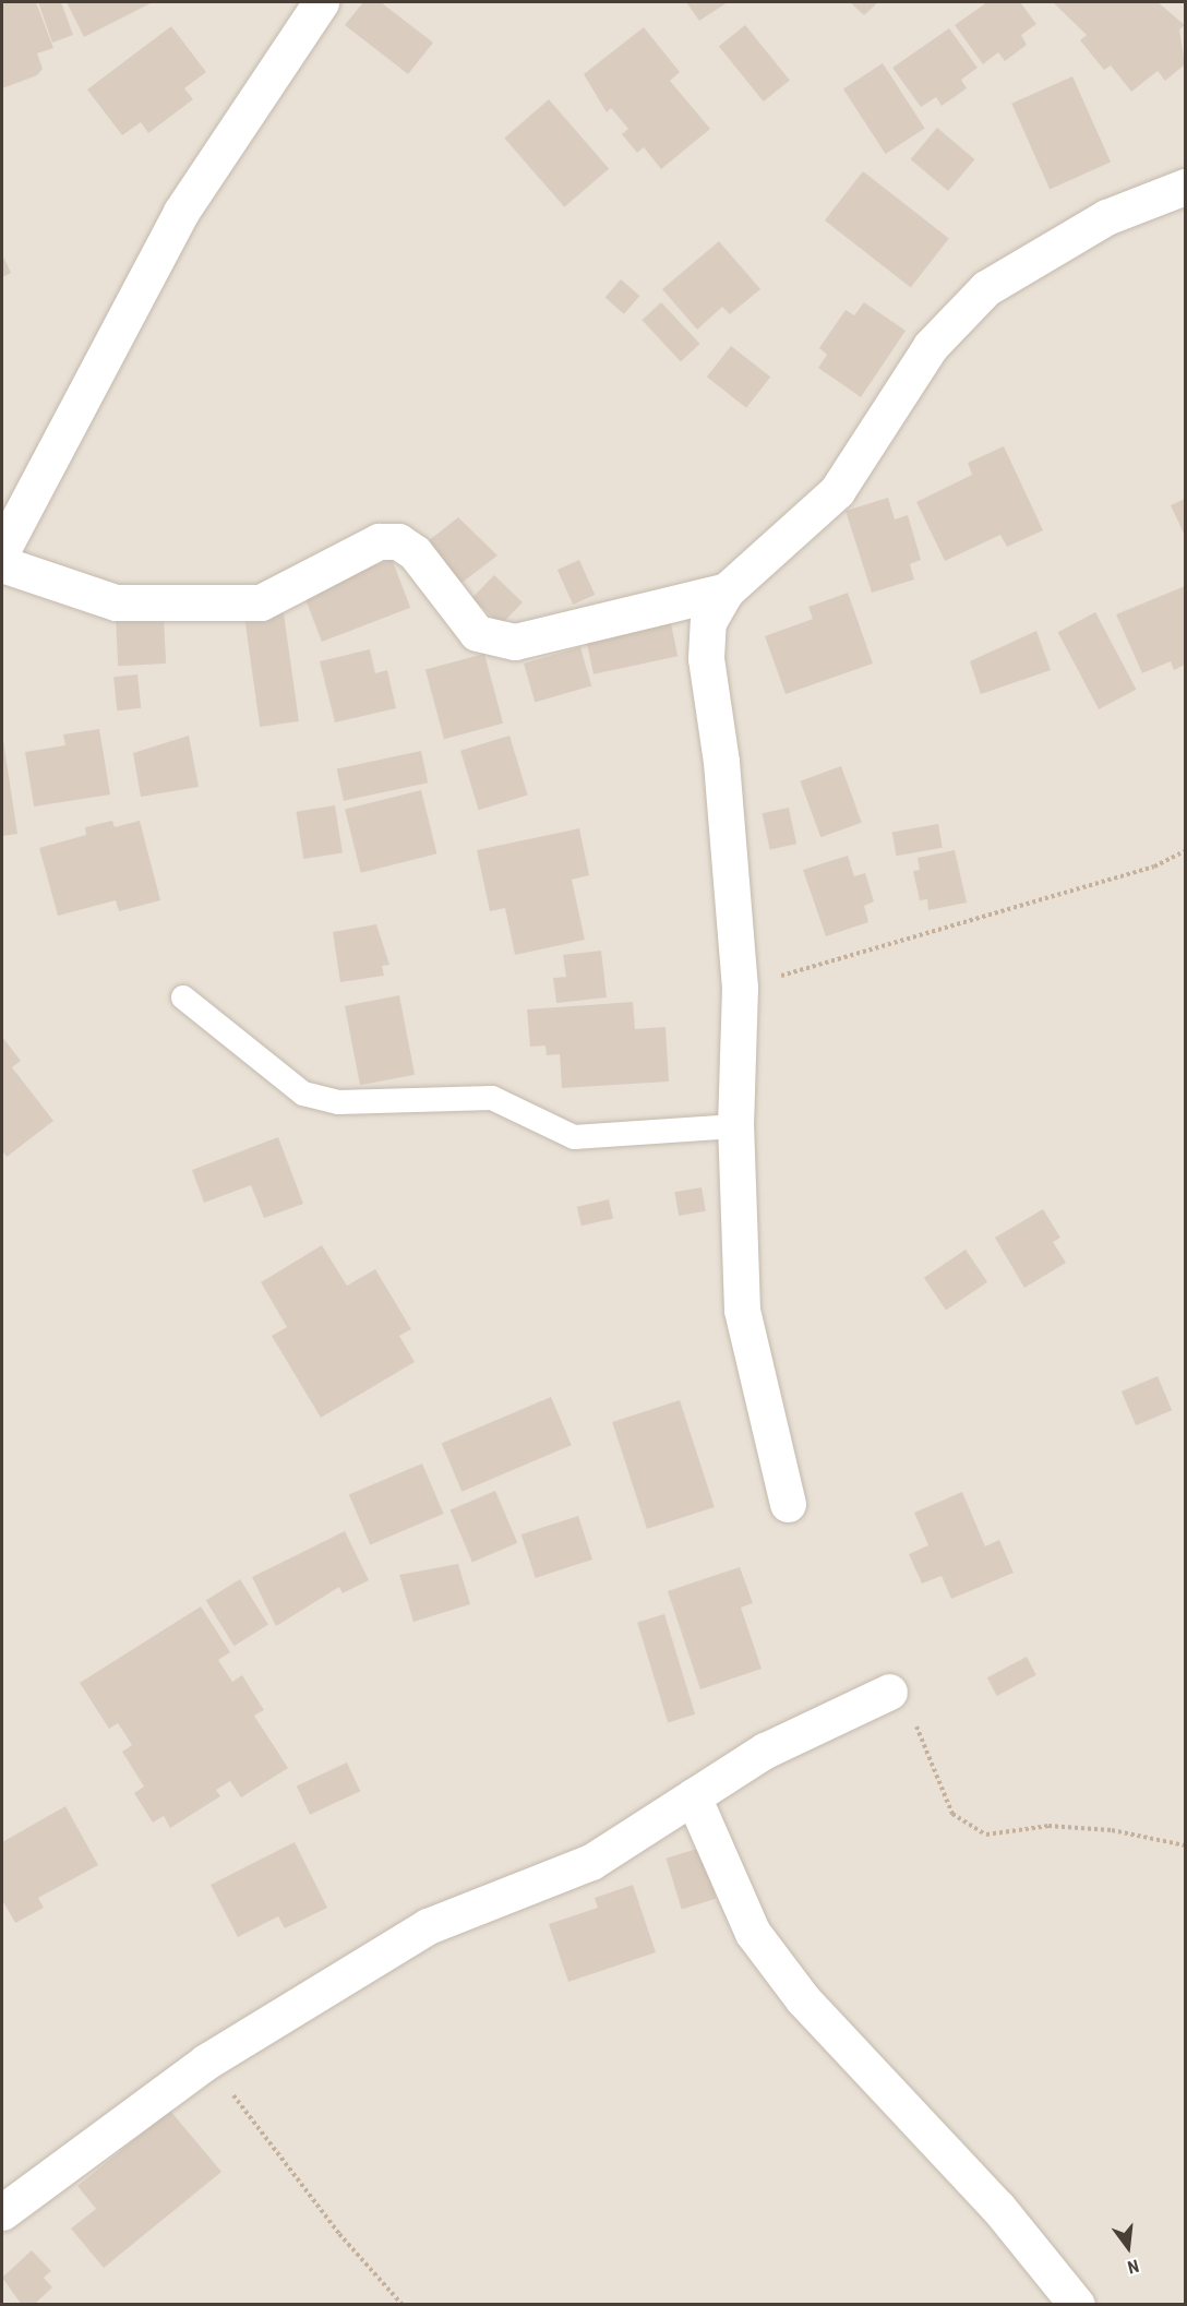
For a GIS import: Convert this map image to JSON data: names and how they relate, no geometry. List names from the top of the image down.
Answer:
{
  "north": "bottom"
}
